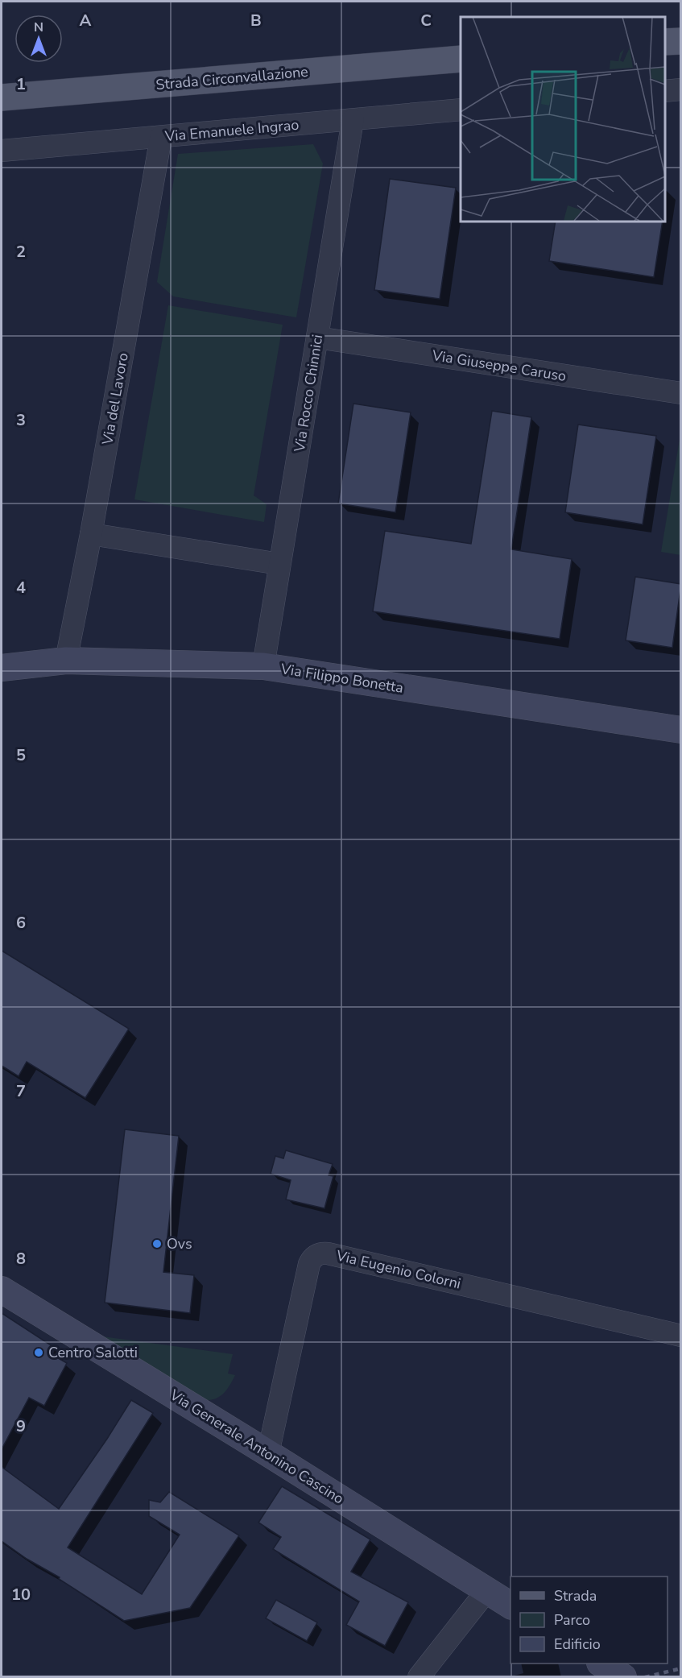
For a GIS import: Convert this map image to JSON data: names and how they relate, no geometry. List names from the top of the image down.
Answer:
{
  "streets": {
    "main road": ["Strada Circonvallazione"],
    "street": [
      "Via Emanuele Ingrao",
      "Via Giuseppe Caruso",
      "Via Rocco Chinnici",
      "Via del Lavoro",
      "Via Filippo Bonetta",
      "Via Eugenio Colorni",
      "Via Generale Antonino Cascino"
    ]
  },
  "crossings": [
    ["Via Emanuele Ingrao", "Via Rocco Chinnici"],
    ["Via Emanuele Ingrao", "Via del Lavoro"],
    ["Via Giuseppe Caruso", "Via Rocco Chinnici"],
    ["Via Rocco Chinnici", "Via Filippo Bonetta"],
    ["Via del Lavoro", "Via Filippo Bonetta"],
    ["Via Eugenio Colorni", "Via Generale Antonino Cascino"]
  ],
  "places": ["Ovs", "Centro Salotti"],
  "legend": ["Strada", "Parco", "Edificio"],
  "north": "top",
  "grid": {
    "columns": ["A", "B", "C"],
    "rows": [
      "1",
      "2",
      "3",
      "4",
      "5",
      "6",
      "7",
      "8",
      "9",
      "10"
    ]
  }
}
